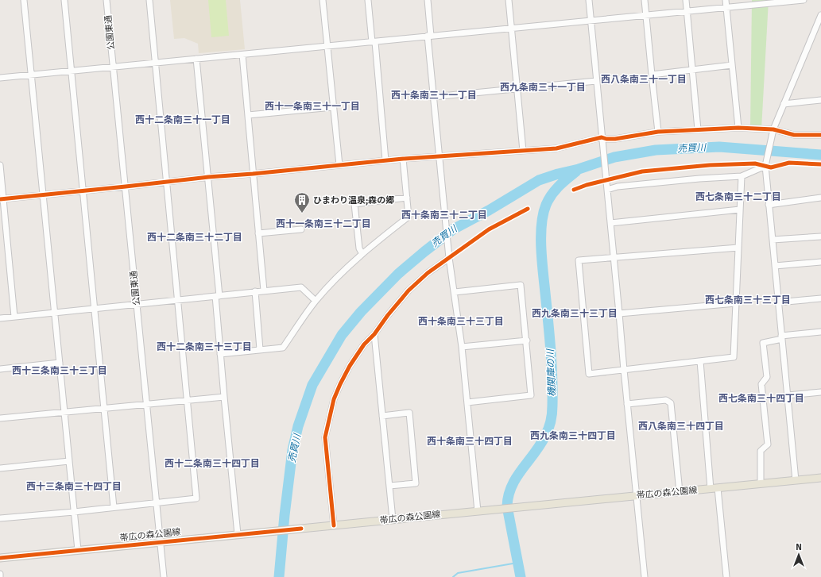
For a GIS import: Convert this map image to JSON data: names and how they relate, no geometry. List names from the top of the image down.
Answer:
{
  "streets": {
    "main road": ["帯広の森公園線"],
    "street": ["公園東通"]
  },
  "crossings": [
    ["公園東通", "帯広の森公園線"]
  ],
  "districts": [
    "西八条南三十一丁目",
    "西九条南三十一丁目",
    "西十条南三十一丁目",
    "西十一条南三十一丁目",
    "西十二条南三十一丁目",
    "西七条南三十二丁目",
    "西十条南三十二丁目",
    "西十一条南三十二丁目",
    "西十二条南三十二丁目",
    "西七条南三十三丁目",
    "西九条南三十三丁目",
    "西十条南三十三丁目",
    "西十二条南三十三丁目",
    "西十三条南三十三丁目",
    "西七条南三十四丁目",
    "西八条南三十四丁目",
    "西九条南三十四丁目",
    "西十条南三十四丁目",
    "西十二条南三十四丁目",
    "西十三条南三十四丁目"
  ],
  "water": ["売買川", "機関庫の川"],
  "places": {
    "building": ["ひまわり温泉;森の郷"]
  },
  "north": "top"
}
